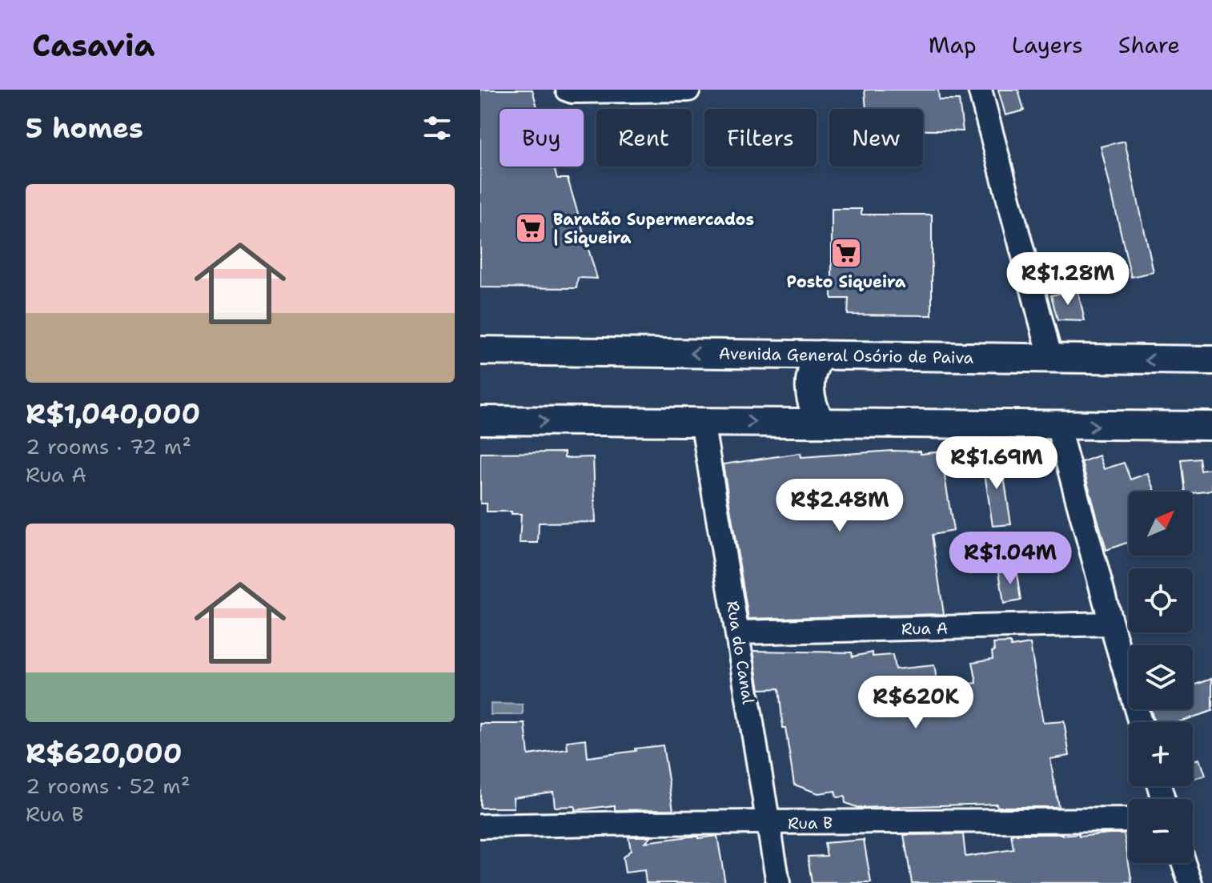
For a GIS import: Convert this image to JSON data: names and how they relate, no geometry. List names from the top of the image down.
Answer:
{
  "streets": {
    "main road": ["Avenida General Osório de Paiva"],
    "street": ["Rua A", "Rua do Canal", "Rua B"]
  },
  "crossings": [
    ["Rua A", "Rua do Canal"],
    ["Rua do Canal", "Rua B"]
  ],
  "places": {
    "supermarket": ["Baratão Supermercados | Siqueira", "Posto Siqueira"]
  },
  "north": "top right",
  "page": {
    "header": "Casavia",
    "nav": ["Map", "Layers", "Share"],
    "heading": "5 homes",
    "chip": [
      "Buy",
      "Rent",
      "Filters",
      "New"
    ],
    "list": [
      {
        "name": "R$1,040,000",
        "note": "2 rooms · 72 m² · Rua A"
      },
      {
        "name": "R$620,000",
        "note": "2 rooms · 52 m² · Rua B"
      }
    ],
    "price": [
      "R$1.28M",
      "R$1.69M",
      "R$2.48M",
      "R$1.04M",
      "R$620K"
    ],
    "map_buttons": ["+", "−"]
  }
}
